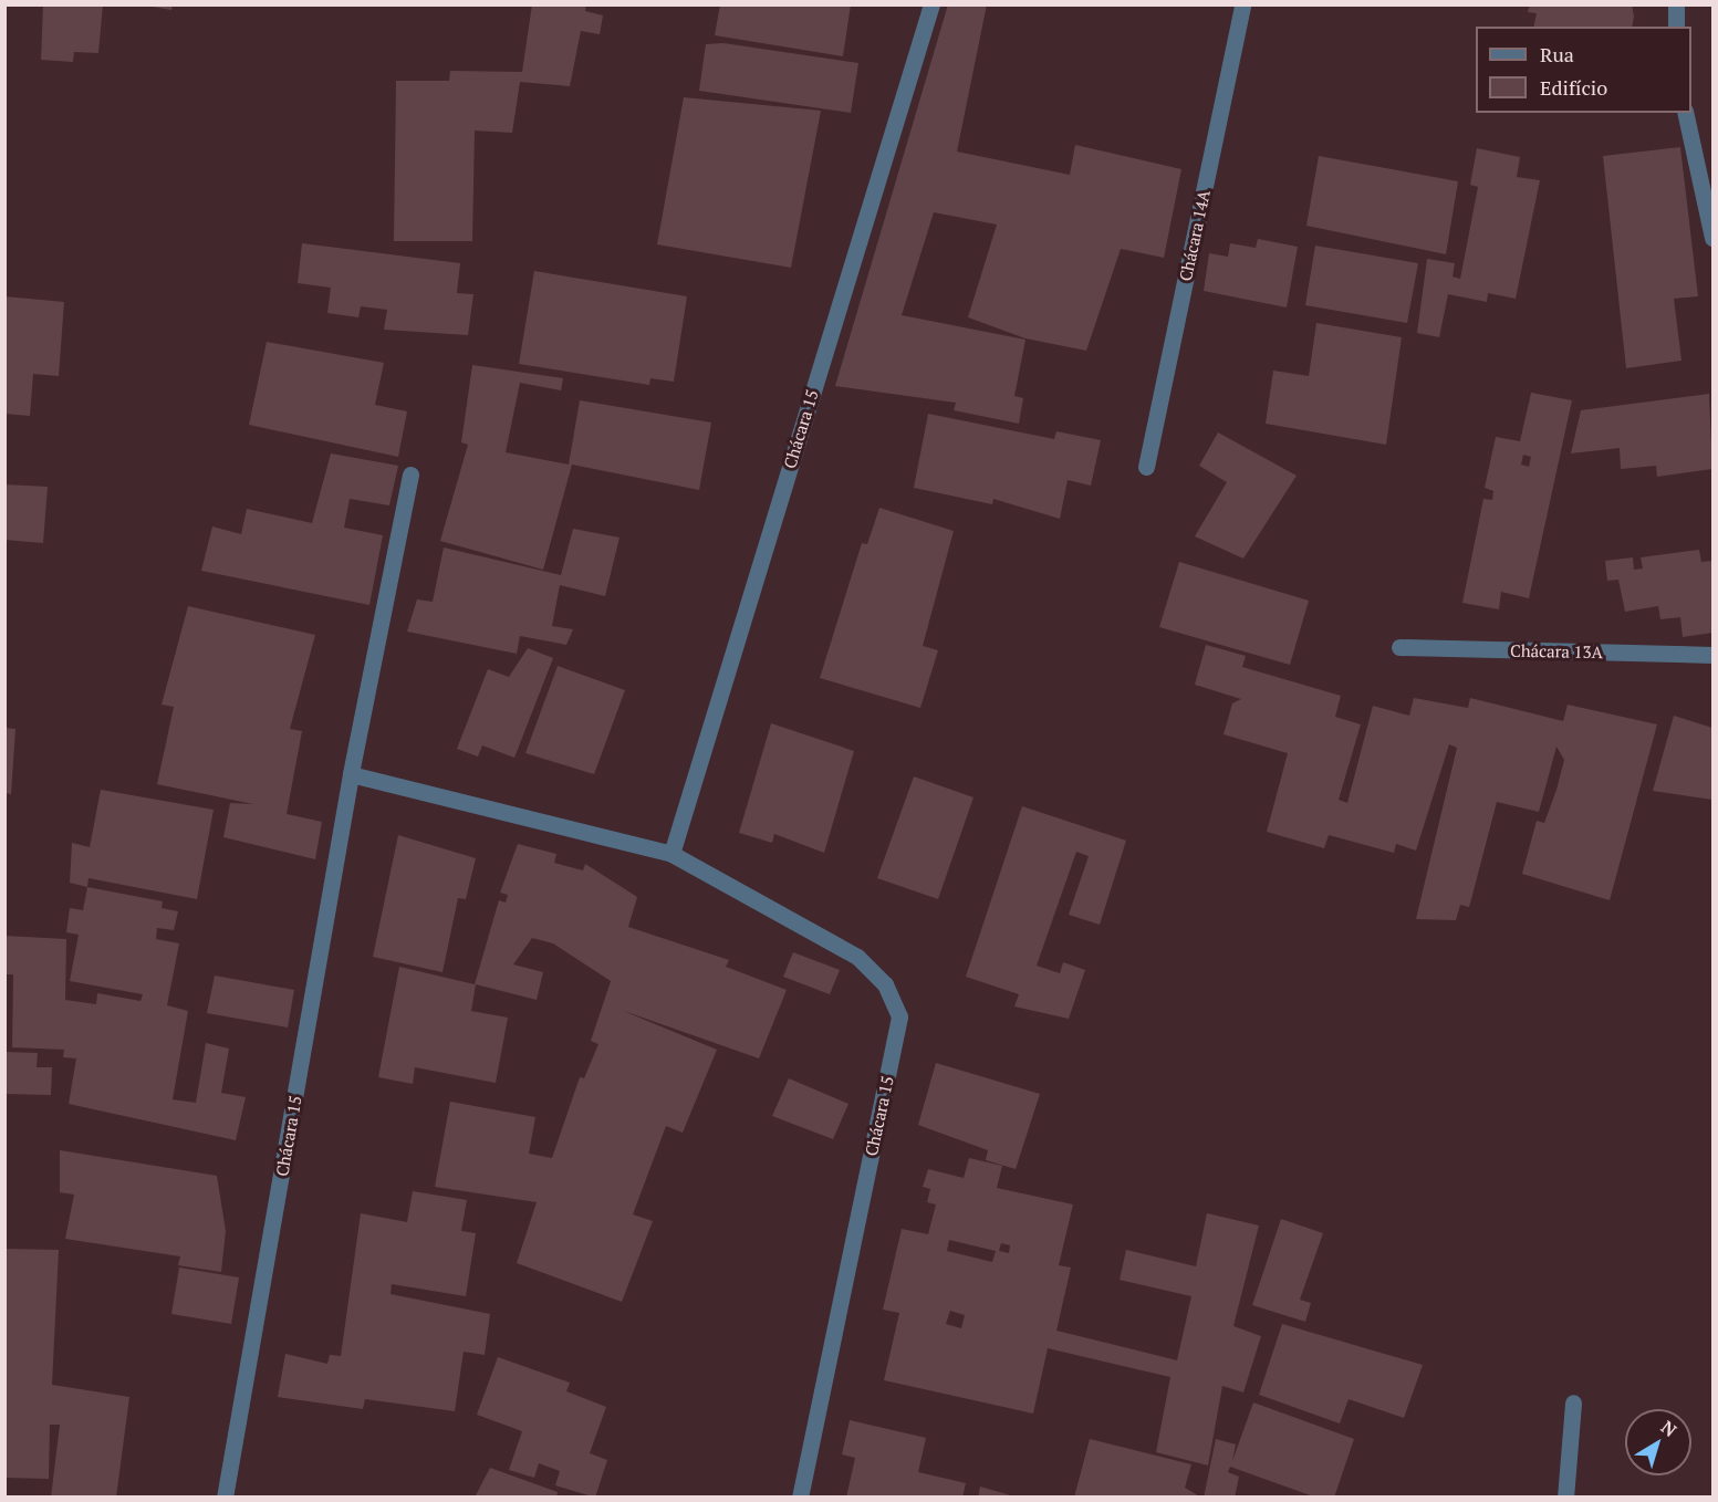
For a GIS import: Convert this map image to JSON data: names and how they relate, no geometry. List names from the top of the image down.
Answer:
{
  "streets": {
    "street": ["Chácara 14A", "Chácara 15", "Chácara 13A"]
  },
  "legend": ["Rua", "Edifício"],
  "north": "top right"
}
